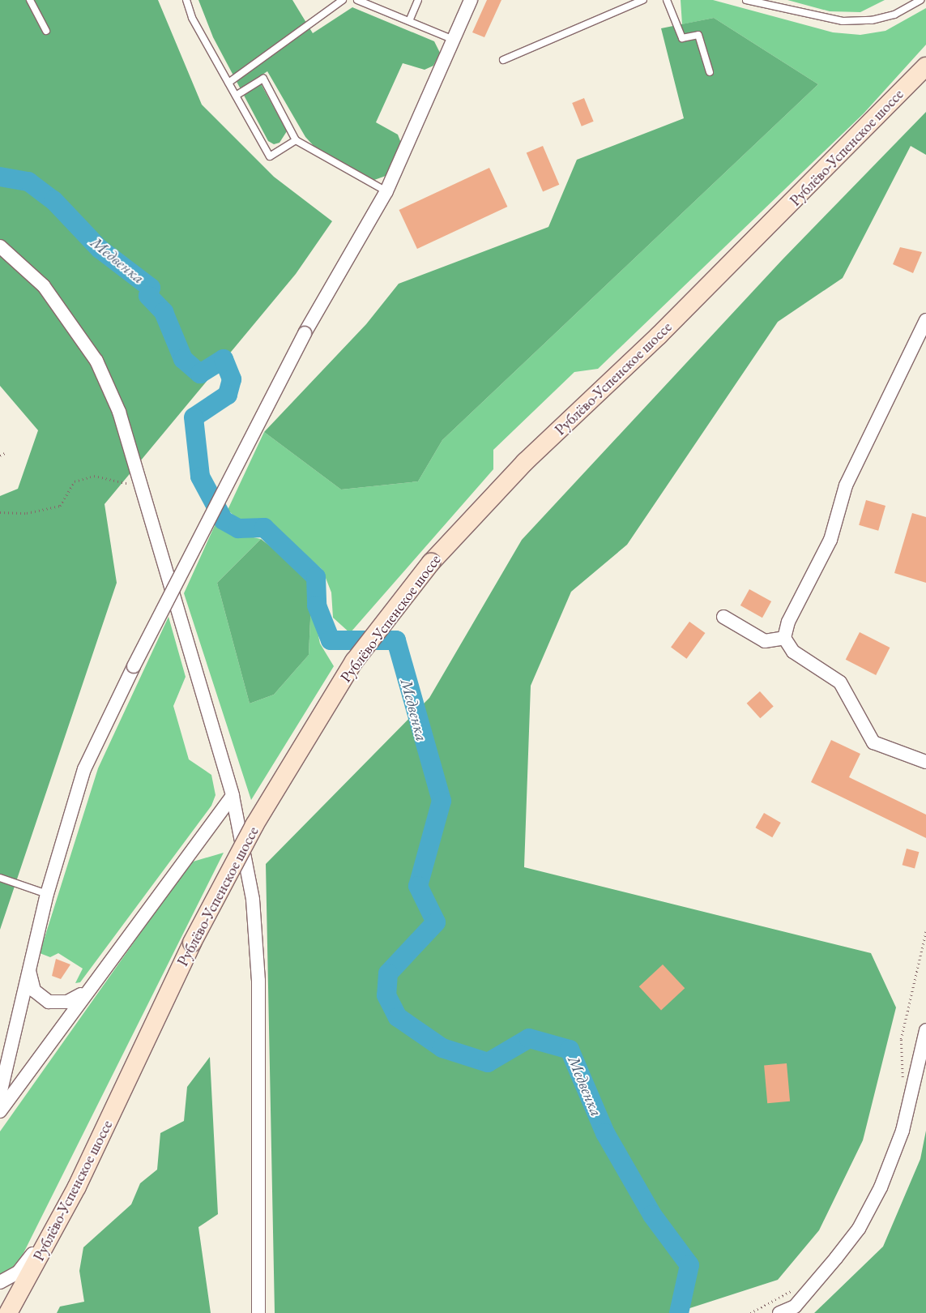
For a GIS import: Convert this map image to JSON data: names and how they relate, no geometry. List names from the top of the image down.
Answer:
{
  "streets": {
    "main road": ["Рублёво-Успенское шоссе"]
  },
  "water": ["Медвенка"]
}
